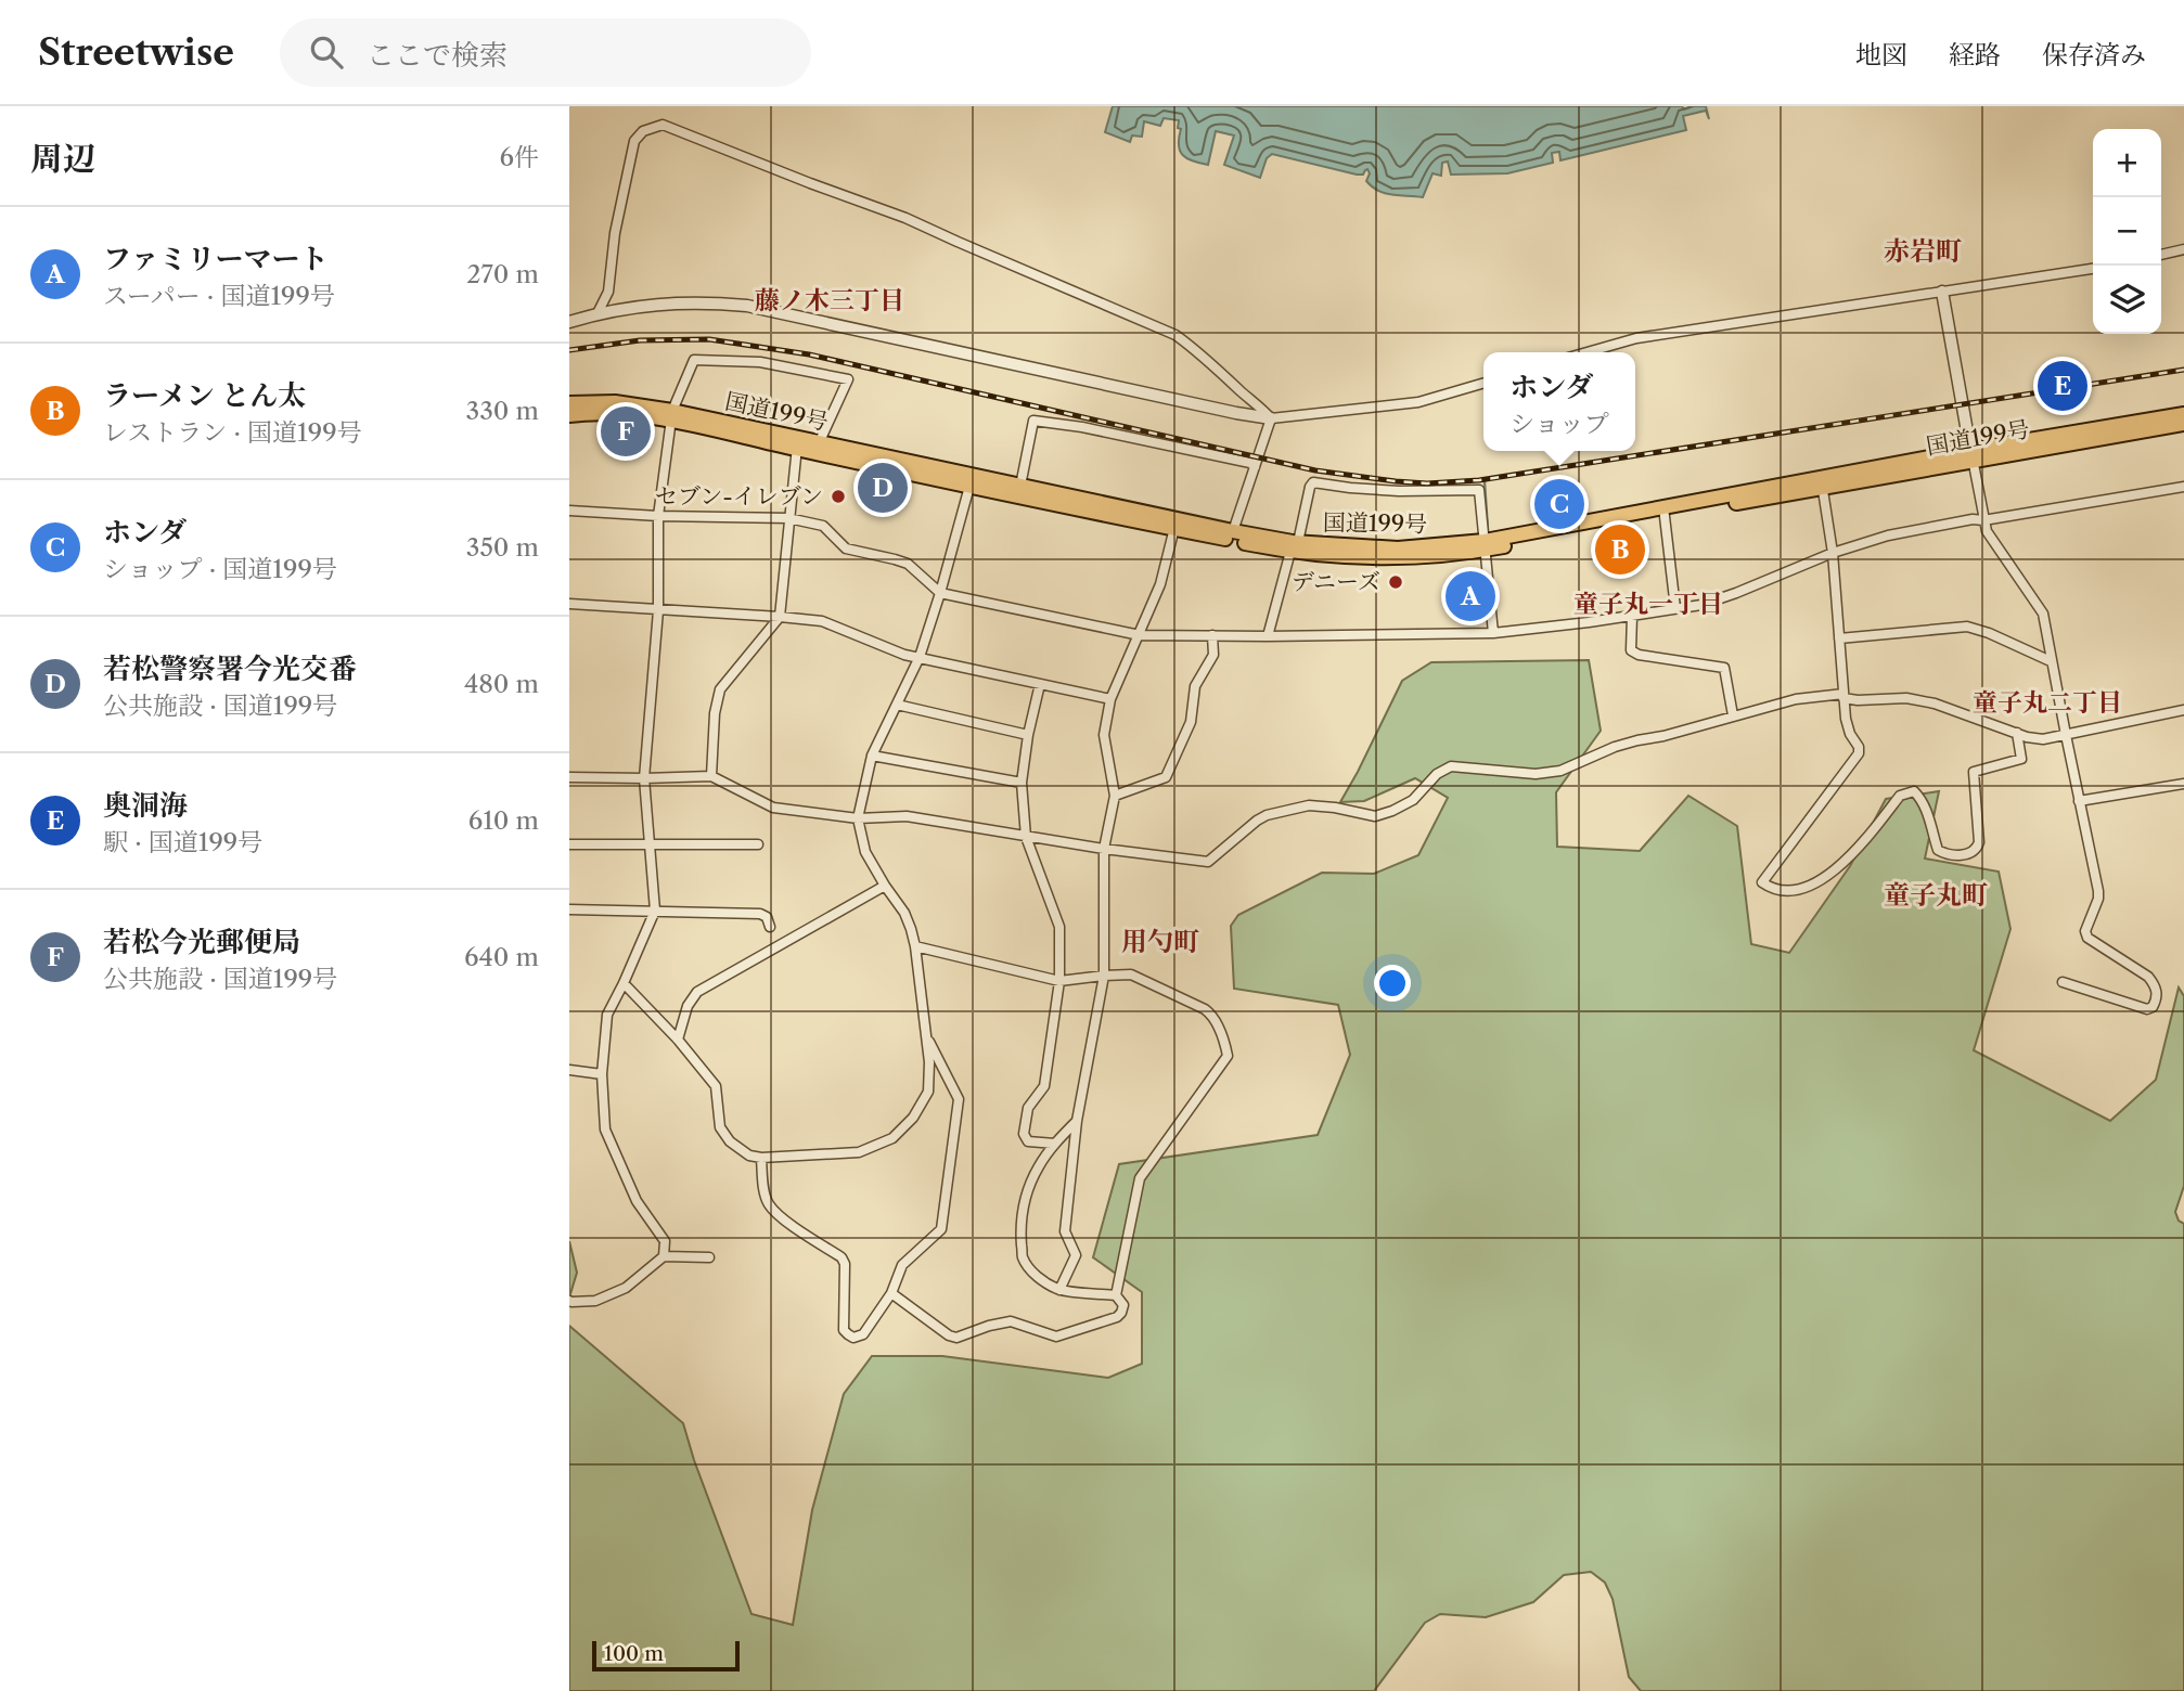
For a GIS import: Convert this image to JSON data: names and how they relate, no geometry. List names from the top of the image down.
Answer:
{
  "streets": {
    "highway": ["国道199号"]
  },
  "districts": [
    "赤岩町",
    "藤ノ木三丁目",
    "童子丸一丁目",
    "童子丸二丁目",
    "童子丸町",
    "用勺町"
  ],
  "places": ["セブン-イレブン", "デニーズ"],
  "scale_bar": "100 m",
  "page": {
    "header": "Streetwise",
    "search": "ここで検索",
    "nav": ["地図", "経路", "保存済み"],
    "heading": ["周辺", "6件"],
    "map_buttons": ["+", "−"],
    "list": [
      {
        "mark": "A",
        "name": "ファミリーマート",
        "note": "スーパー · 国道199号",
        "value": "270 m"
      },
      {
        "mark": "B",
        "name": "ラーメン とん太",
        "note": "レストラン · 国道199号",
        "value": "330 m"
      },
      {
        "mark": "C",
        "name": "ホンダ",
        "note": "ショップ · 国道199号",
        "value": "350 m"
      },
      {
        "mark": "D",
        "name": "若松警察署今光交番",
        "note": "公共施設 · 国道199号",
        "value": "480 m"
      },
      {
        "mark": "E",
        "name": "奥洞海",
        "note": "駅 · 国道199号",
        "value": "610 m"
      },
      {
        "mark": "F",
        "name": "若松今光郵便局",
        "note": "公共施設 · 国道199号",
        "value": "640 m"
      }
    ],
    "popup": ["ホンダ", "ショップ"],
    "pins": [
      "E",
      "F",
      "D",
      "C",
      "B",
      "A"
    ],
    "scale": "100 m"
  }
}
